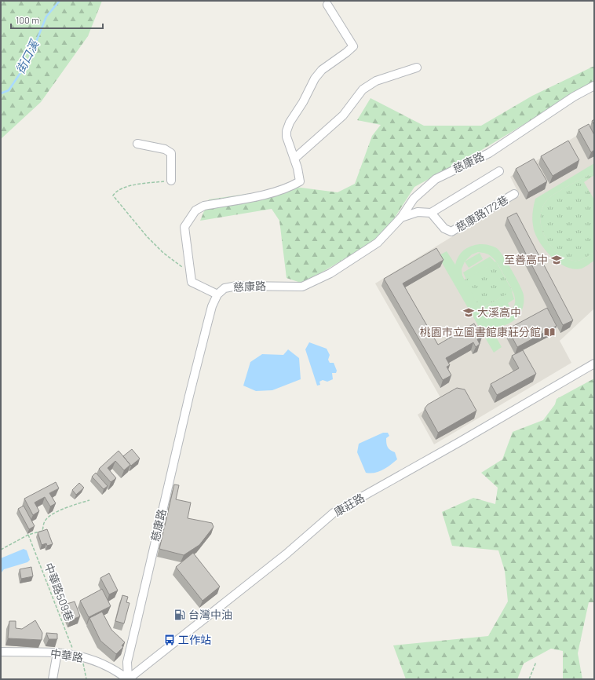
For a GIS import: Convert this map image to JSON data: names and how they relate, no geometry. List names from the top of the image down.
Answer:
{
  "streets": {
    "street": [
      "慈康路",
      "慈康路172巷",
      "康莊路",
      "中華路"
    ],
    "path": ["中華路509巷"]
  },
  "crossings": [
    ["慈康路", "康莊路"],
    ["慈康路", "中華路"],
    ["康莊路", "中華路"],
    ["中華路509巷", "中華路"]
  ],
  "water": ["街口溪"],
  "places": {
    "school or university": ["至善高中", "大溪高中"],
    "library": ["桃園市立圖書館康莊分館"],
    "fuel station": ["台灣中油"],
    "bus stop": ["工作站"]
  },
  "scale_bar": "100 m"
}
